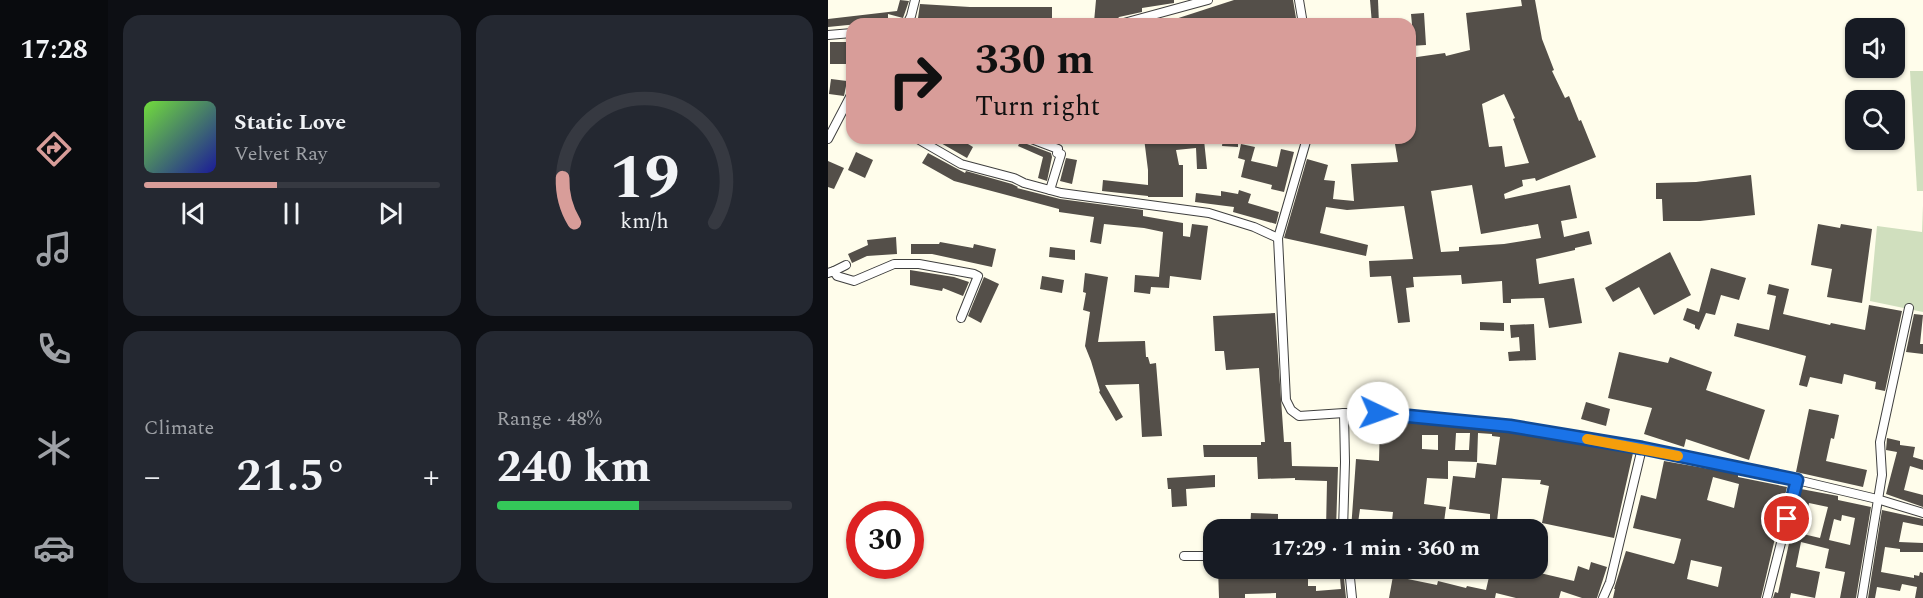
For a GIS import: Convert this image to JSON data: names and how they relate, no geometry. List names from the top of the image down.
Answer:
{
  "page": {
    "tabs": "17:28",
    "turn": ["330 m", "Turn right"],
    "song": ["Static Love", "Velvet Ray"],
    "tile": [
      "Climate",
      ["Range · 48%", "240 km"]
    ],
    "heat": ["−", "21.5°", "+"],
    "limit": "30",
    "trip": "17:29 · 1 min · 360 m",
    "gauge": ["19", "km/h"]
  }
}
